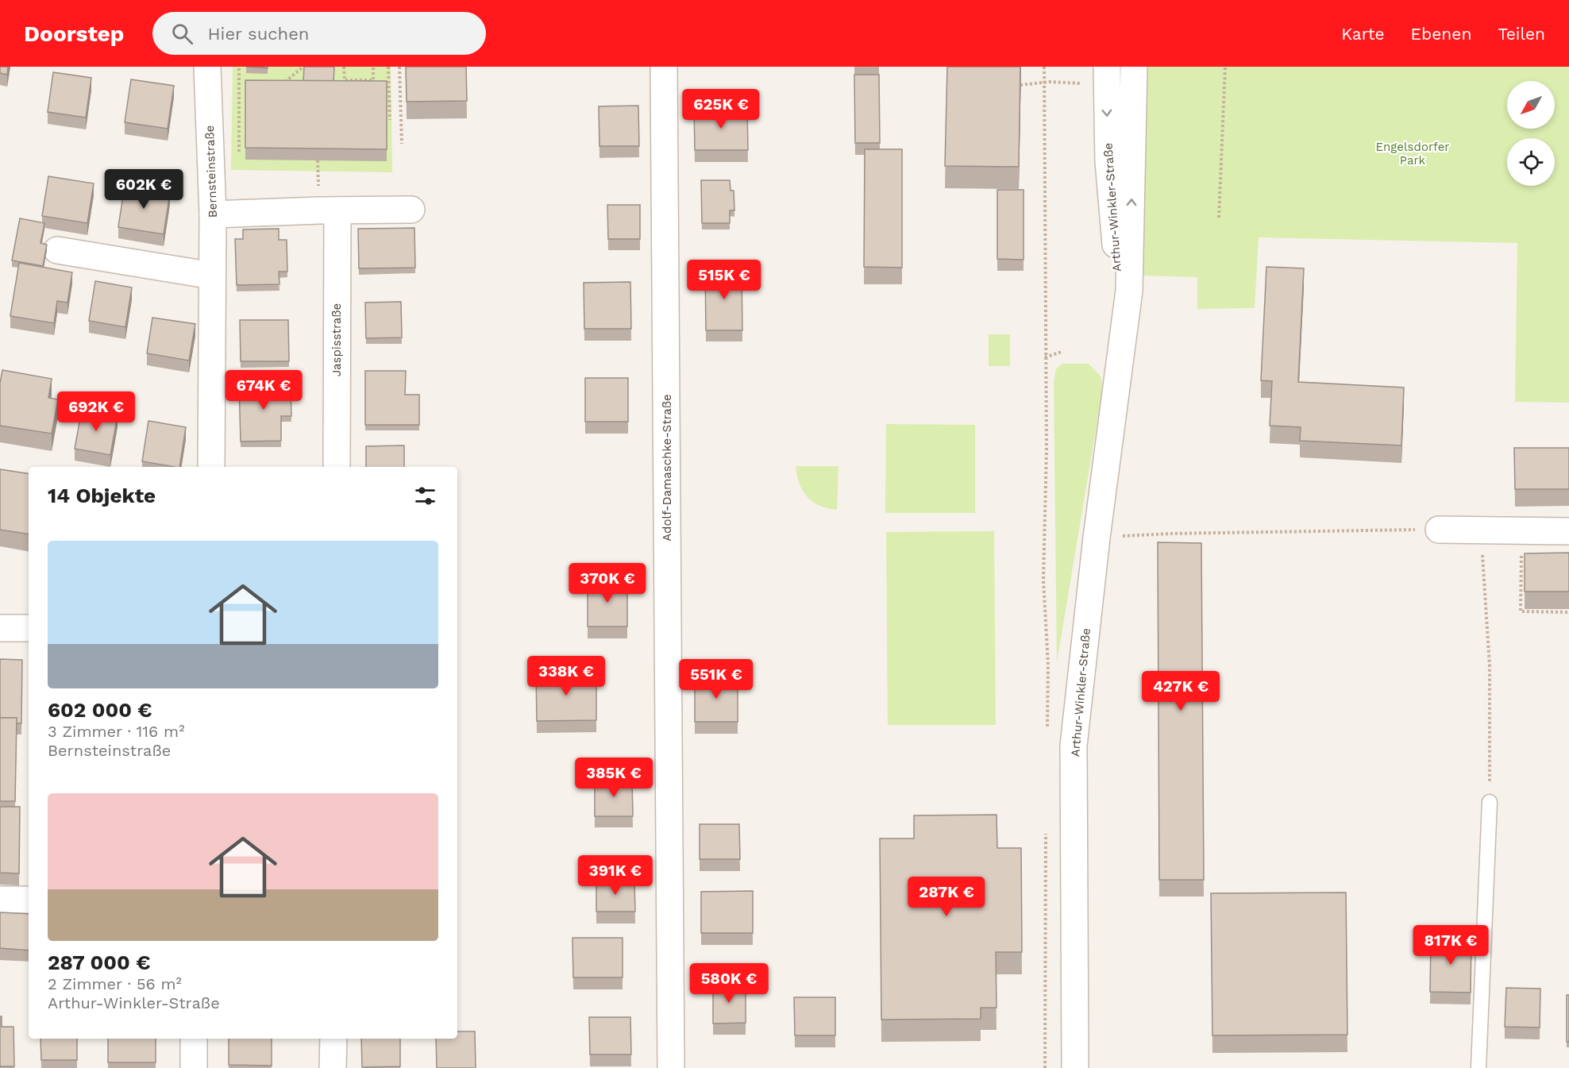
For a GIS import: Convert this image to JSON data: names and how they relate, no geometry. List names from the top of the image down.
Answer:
{
  "streets": {
    "street": [
      "Bernsteinstraße",
      "Arthur-Winkler-Straße",
      "Jaspisstraße",
      "Adolf-Damaschke-Straße"
    ]
  },
  "parks": ["Engelsdorfer Park"],
  "north": "bottom left",
  "page": {
    "header": "Doorstep",
    "search": "Hier suchen",
    "nav": ["Karte", "Ebenen", "Teilen"],
    "price": [
      "625K €",
      "602K €",
      "515K €",
      "674K €",
      "692K €",
      "370K €",
      "338K €",
      "551K €",
      "427K €",
      "385K €",
      "391K €",
      "287K €",
      "817K €",
      "580K €"
    ],
    "heading": "14 Objekte",
    "list": [
      {
        "name": "602 000 €",
        "note": "3 Zimmer · 116 m² · Bernsteinstraße"
      },
      {
        "name": "287 000 €",
        "note": "2 Zimmer · 56 m² · Arthur-Winkler-Straße"
      }
    ]
  }
}
